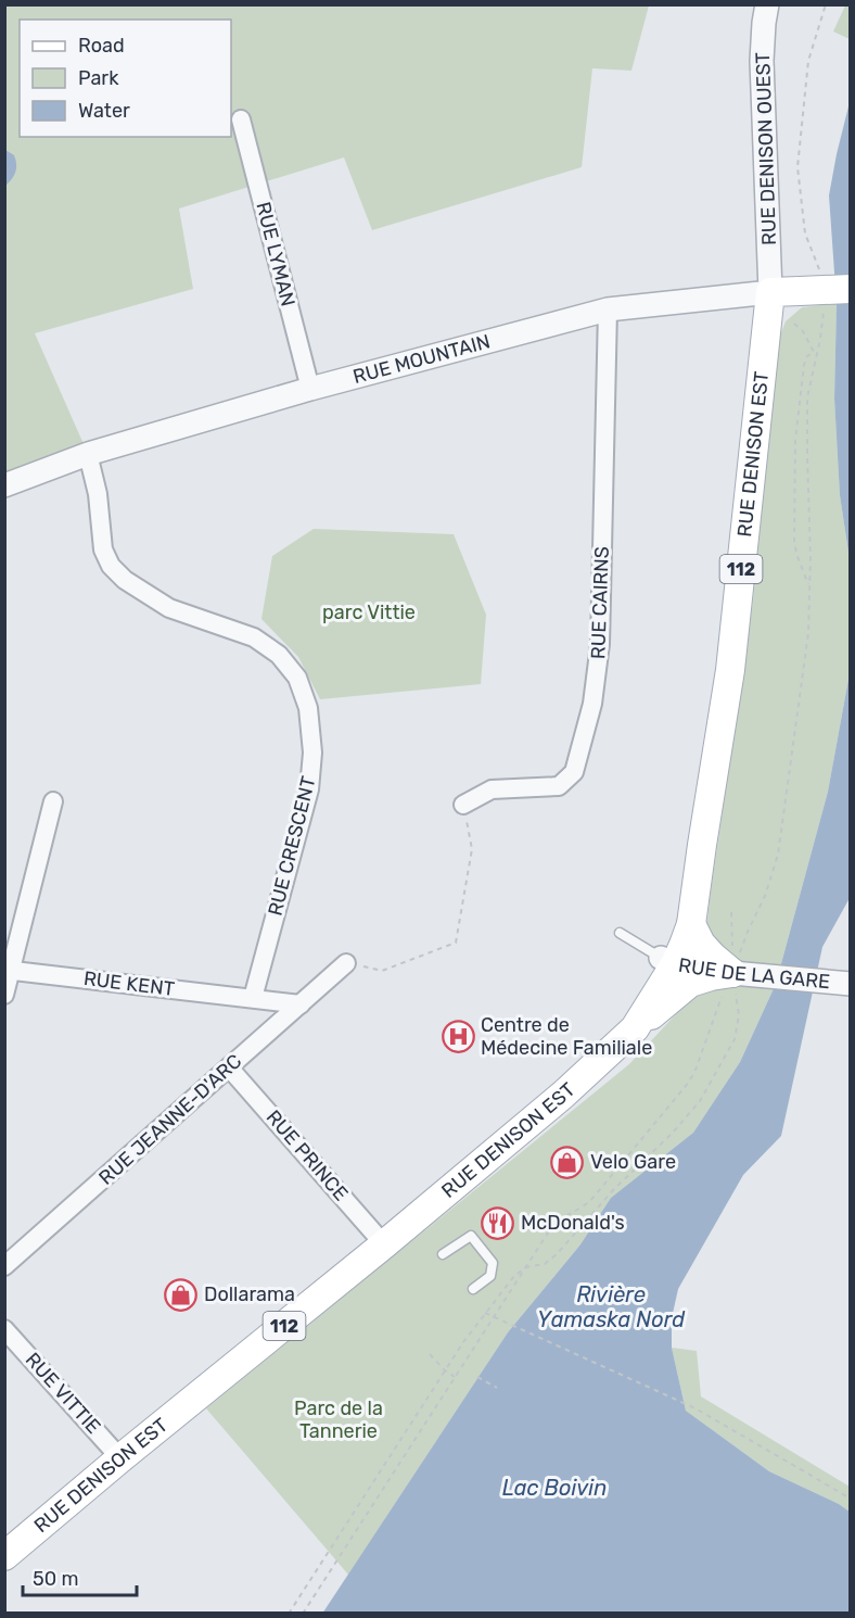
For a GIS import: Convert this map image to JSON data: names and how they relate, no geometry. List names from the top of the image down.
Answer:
{
  "streets": {
    "main road": ["RUE MOUNTAIN", "RUE DENISON EST", "112"],
    "street": [
      "RUE DENISON OUEST",
      "RUE LYMAN",
      "RUE CAIRNS",
      "RUE CRESCENT",
      "RUE DE LA GARE",
      "RUE KENT",
      "RUE JEANNE-D'ARC",
      "RUE PRINCE",
      "RUE VITTIE"
    ]
  },
  "crossings": [
    ["RUE DENISON OUEST", "RUE MOUNTAIN"],
    ["RUE DENISON OUEST", "RUE DENISON EST"],
    ["RUE LYMAN", "RUE MOUNTAIN"],
    ["RUE MOUNTAIN", "RUE DENISON EST"],
    ["RUE MOUNTAIN", "RUE CAIRNS"],
    ["RUE MOUNTAIN", "RUE CRESCENT"],
    ["RUE DENISON EST", "RUE DE LA GARE"],
    ["RUE DENISON EST", "RUE PRINCE"],
    ["RUE DENISON EST", "RUE VITTIE"],
    ["RUE CRESCENT", "RUE KENT"],
    ["RUE JEANNE-D'ARC", "RUE PRINCE"]
  ],
  "water": ["Rivière Yamaska Nord", "Lac Boivin"],
  "parks": ["parc Vittie", "Parc de la Tannerie"],
  "places": {
    "hospital": ["Centre de Médecine Familiale"],
    "shop": ["Velo Gare", "Dollarama"],
    "restaurant": ["McDonald's"]
  },
  "legend": ["Road", "Park", "Water"],
  "scale_bar": "50 m"
}
